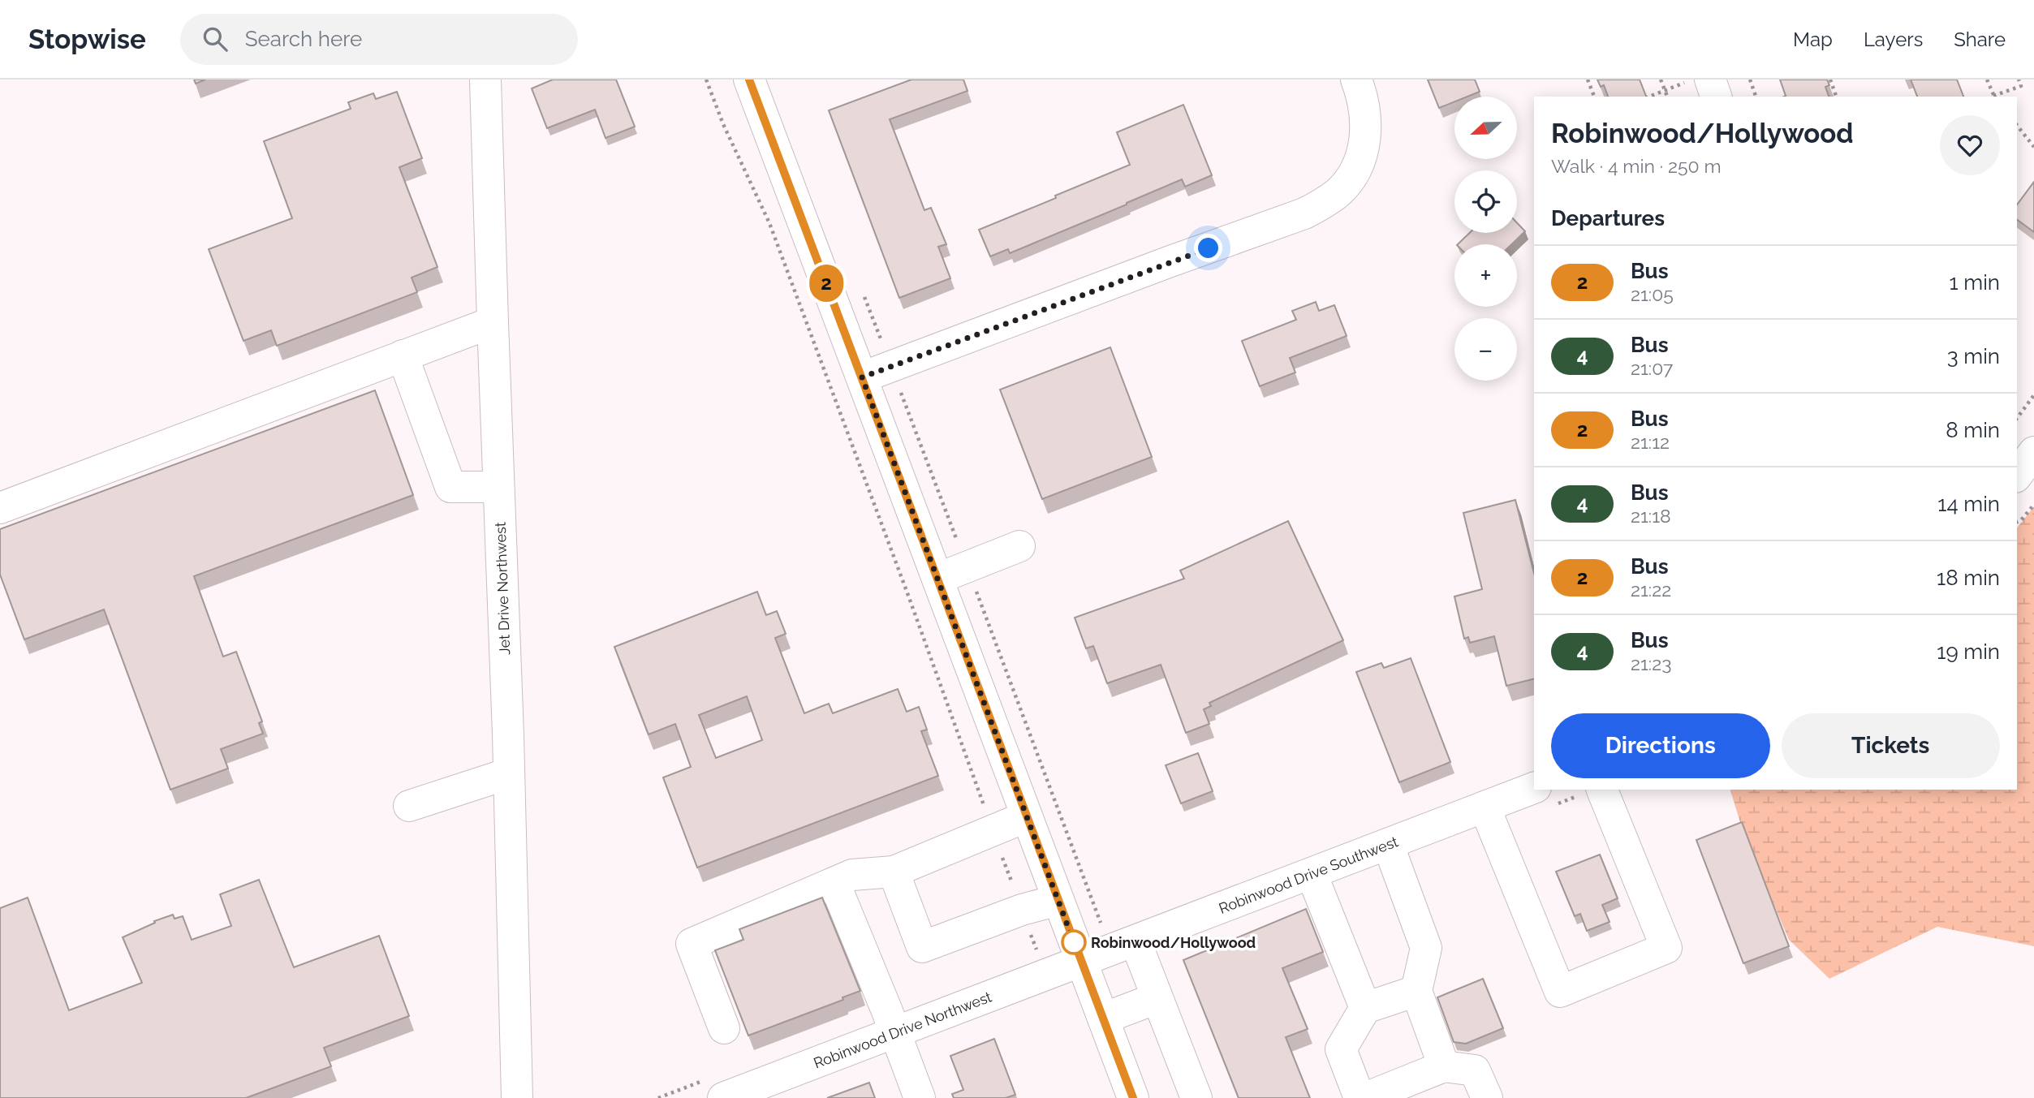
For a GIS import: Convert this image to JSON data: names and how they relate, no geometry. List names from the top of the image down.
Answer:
{
  "streets": {
    "street": ["Jet Drive Northwest", "Robinwood Drive Southwest", "Robinwood Drive Northwest"]
  },
  "crossings": [
    ["Robinwood Drive Southwest", "Robinwood Drive Northwest"]
  ],
  "places": ["Robinwood/Hollywood"],
  "lines": ["bus line 2"],
  "north": "left",
  "page": {
    "header": "Stopwise",
    "search": "Search here",
    "nav": ["Map", "Layers", "Share"],
    "on_map": "2",
    "map_buttons": ["+", "−"],
    "heading": [
      ["Robinwood/Hollywood", "Walk · 4 min · 250 m"],
      "Departures"
    ],
    "list": [
      {
        "mark": "2",
        "name": "Bus",
        "note": "21:05",
        "value": "1 min"
      },
      {
        "mark": "4",
        "name": "Bus",
        "note": "21:07",
        "value": "3 min"
      },
      {
        "mark": "2",
        "name": "Bus",
        "note": "21:12",
        "value": "8 min"
      },
      {
        "mark": "4",
        "name": "Bus",
        "note": "21:18",
        "value": "14 min"
      },
      {
        "mark": "2",
        "name": "Bus",
        "note": "21:22",
        "value": "18 min"
      },
      {
        "mark": "4",
        "name": "Bus",
        "note": "21:23",
        "value": "19 min"
      }
    ],
    "buttons": ["Directions", "Tickets"]
  }
}
